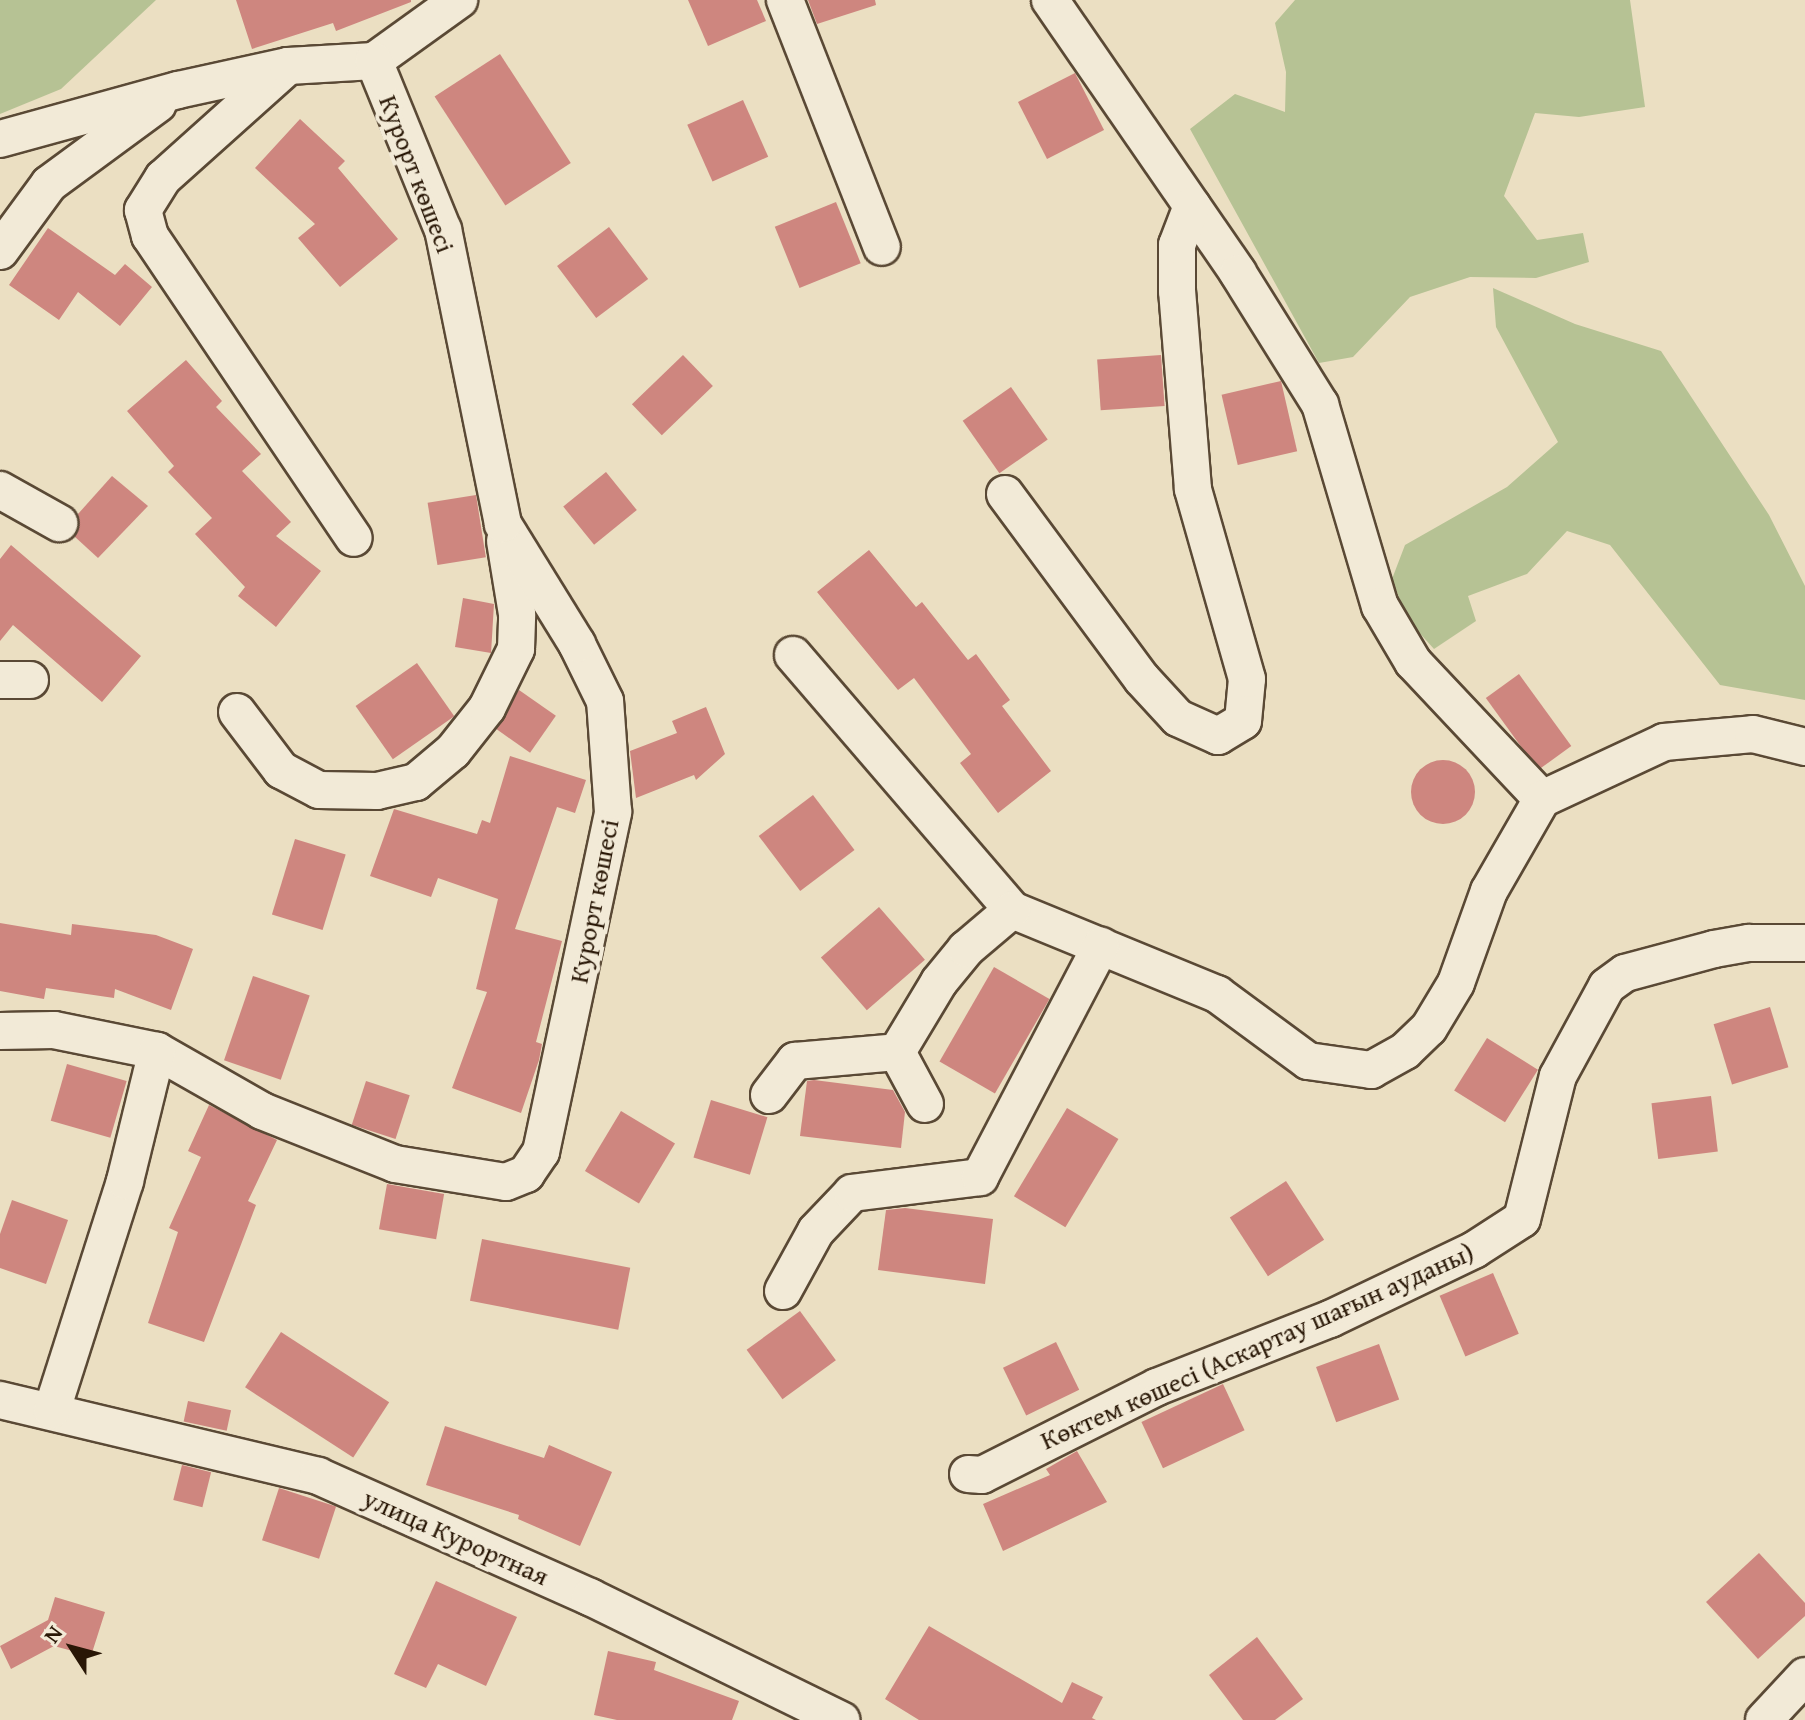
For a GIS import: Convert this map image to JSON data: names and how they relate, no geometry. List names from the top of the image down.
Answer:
{
  "streets": {
    "street": ["Курорт көшесі", "Көктем көшесі (Аскартау шағын ауданы)", "улица Курортная"]
  },
  "north": "top left"
}
